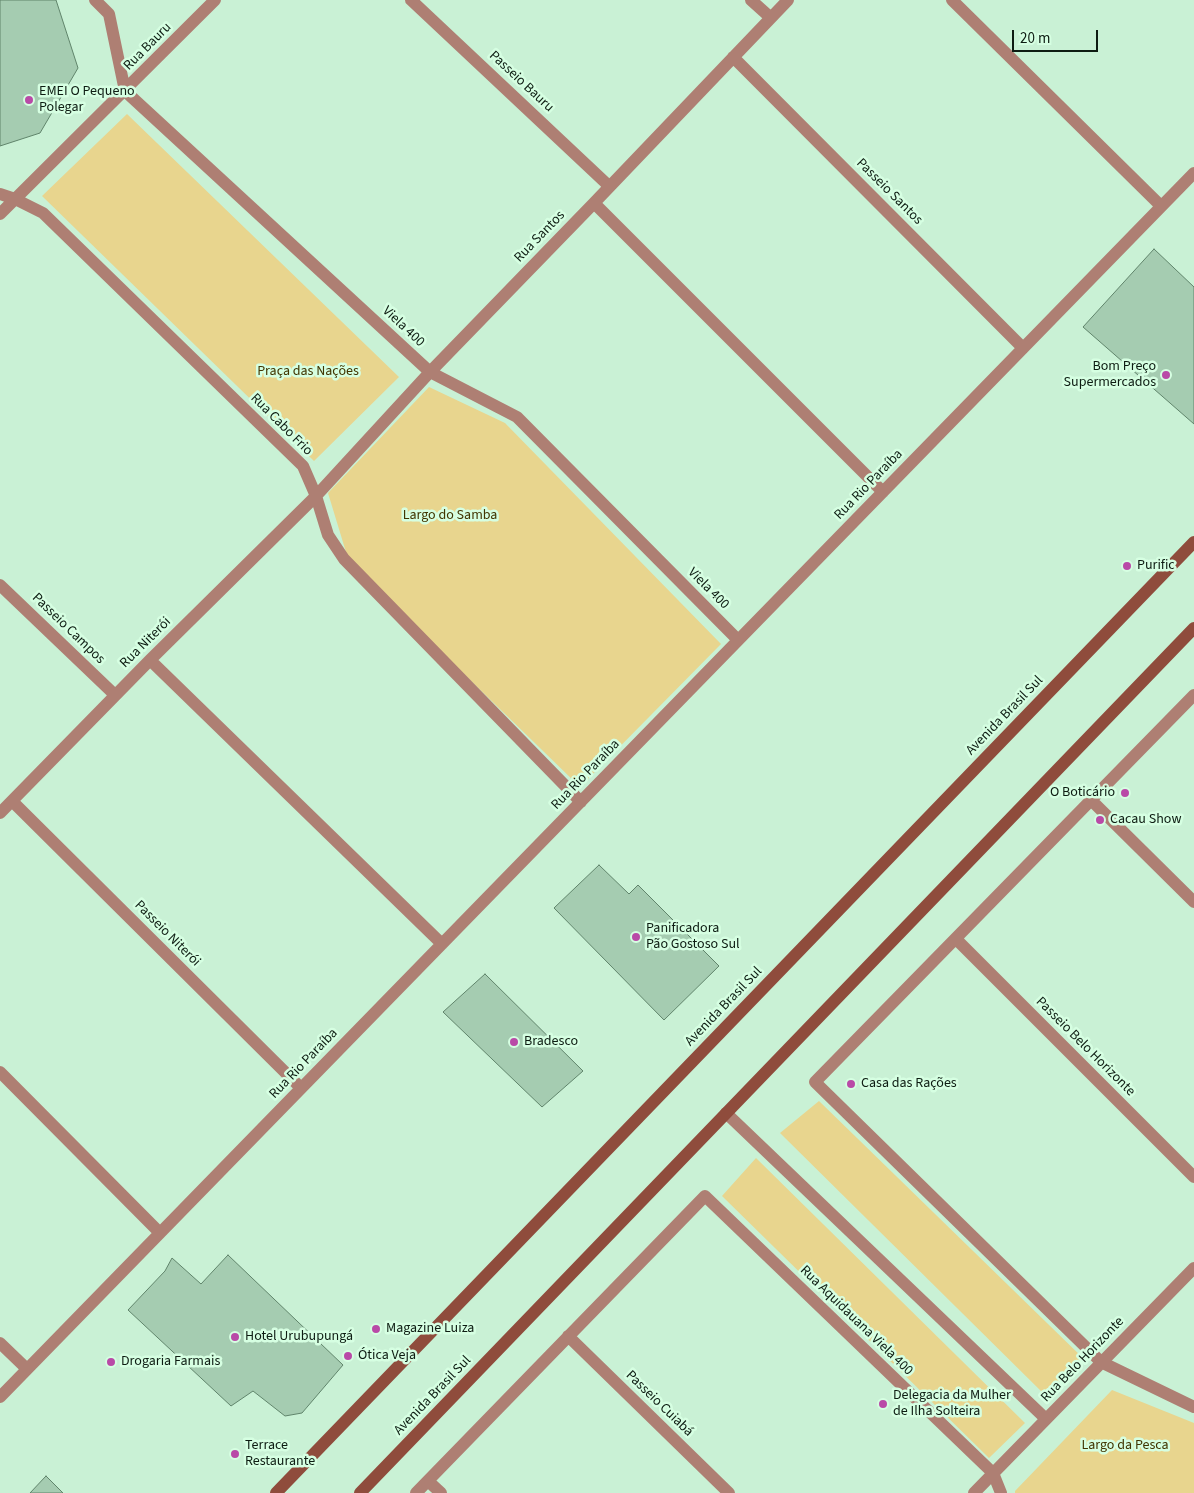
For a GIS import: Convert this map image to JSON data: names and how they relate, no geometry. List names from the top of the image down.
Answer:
{
  "streets": {
    "main road": ["Avenida Brasil Sul"],
    "street": [
      "Rua Bauru",
      "Passeio Bauru",
      "Passeio Santos",
      "Rua Santos",
      "Viela 400",
      "Rua Cabo Frio",
      "Rua Rio Paraíba",
      "Passeio Campos",
      "Rua Niterói",
      "Passeio Niterói",
      "Passeio Belo Horizonte",
      "Rua Aquidauana Viela 400",
      "Rua Belo Horizonte",
      "Passeio Cuiabá"
    ]
  },
  "crossings": [
    ["Rua Bauru", "Viela 400"],
    ["Rua Bauru", "Rua Cabo Frio"],
    ["Passeio Bauru", "Rua Santos"],
    ["Passeio Santos", "Rua Santos"],
    ["Passeio Santos", "Rua Rio Paraíba"],
    ["Rua Santos", "Viela 400"],
    ["Rua Santos", "Rua Cabo Frio"],
    ["Rua Santos", "Rua Niterói"],
    ["Viela 400", "Rua Rio Paraíba"],
    ["Rua Cabo Frio", "Rua Rio Paraíba"],
    ["Rua Cabo Frio", "Rua Niterói"],
    ["Rua Rio Paraíba", "Passeio Niterói"],
    ["Passeio Campos", "Rua Niterói"],
    ["Rua Niterói", "Passeio Niterói"],
    ["Rua Aquidauana Viela 400", "Rua Belo Horizonte"],
    ["Rua Aquidauana Viela 400", "Passeio Cuiabá"]
  ],
  "parks": ["Praça das Nações", "Largo do Samba", "Largo da Pesca"],
  "places": [
    "EMEI O Pequeno Polegar",
    "Bom Preço Supermercados",
    "Purific",
    "O Boticário",
    "Cacau Show",
    "Panificadora Pão Gostoso Sul",
    "Bradesco",
    "Casa das Rações",
    "Magazine Luiza",
    "Hotel Urubupungá",
    "Ótica Veja",
    "Drogaria Farmais",
    "Delegacia da Mulher de Ilha Solteira",
    "Terrace Restaurante"
  ],
  "scale_bar": "20 m"
}
